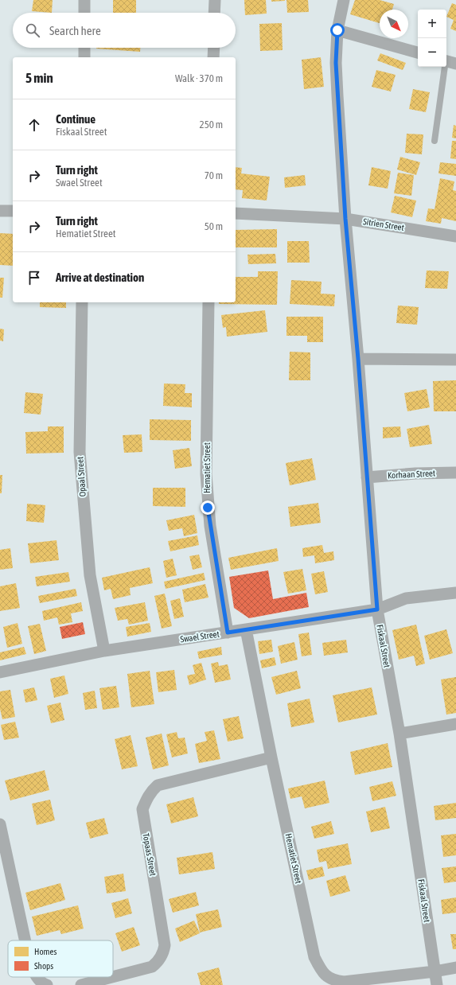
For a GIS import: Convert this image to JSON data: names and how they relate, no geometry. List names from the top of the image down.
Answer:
{
  "streets": {
    "street": [
      "Sitrien Street",
      "Hematiet Street",
      "Korhaan Street",
      "Opaal Street",
      "Swael Street",
      "Fiskaal Street",
      "Topaas Street"
    ]
  },
  "crossings": [
    ["Sitrien Street", "Fiskaal Street"],
    ["Hematiet Street", "Swael Street"],
    ["Hematiet Street", "Fiskaal Street"],
    ["Hematiet Street", "Topaas Street"],
    ["Korhaan Street", "Fiskaal Street"],
    ["Opaal Street", "Swael Street"],
    ["Swael Street", "Fiskaal Street"]
  ],
  "legend": ["Homes", "Shops"],
  "north": "bottom right",
  "page": {
    "map_buttons": ["+", "−"],
    "search": "Search here",
    "heading": ["5 min", "Walk · 370 m"],
    "list": [
      ["Continue", "Fiskaal Street", "250 m"],
      ["Turn right", "Swael Street", "70 m"],
      ["Turn right", "Hematiet Street", "50 m"],
      "Arrive at destination"
    ]
  }
}
